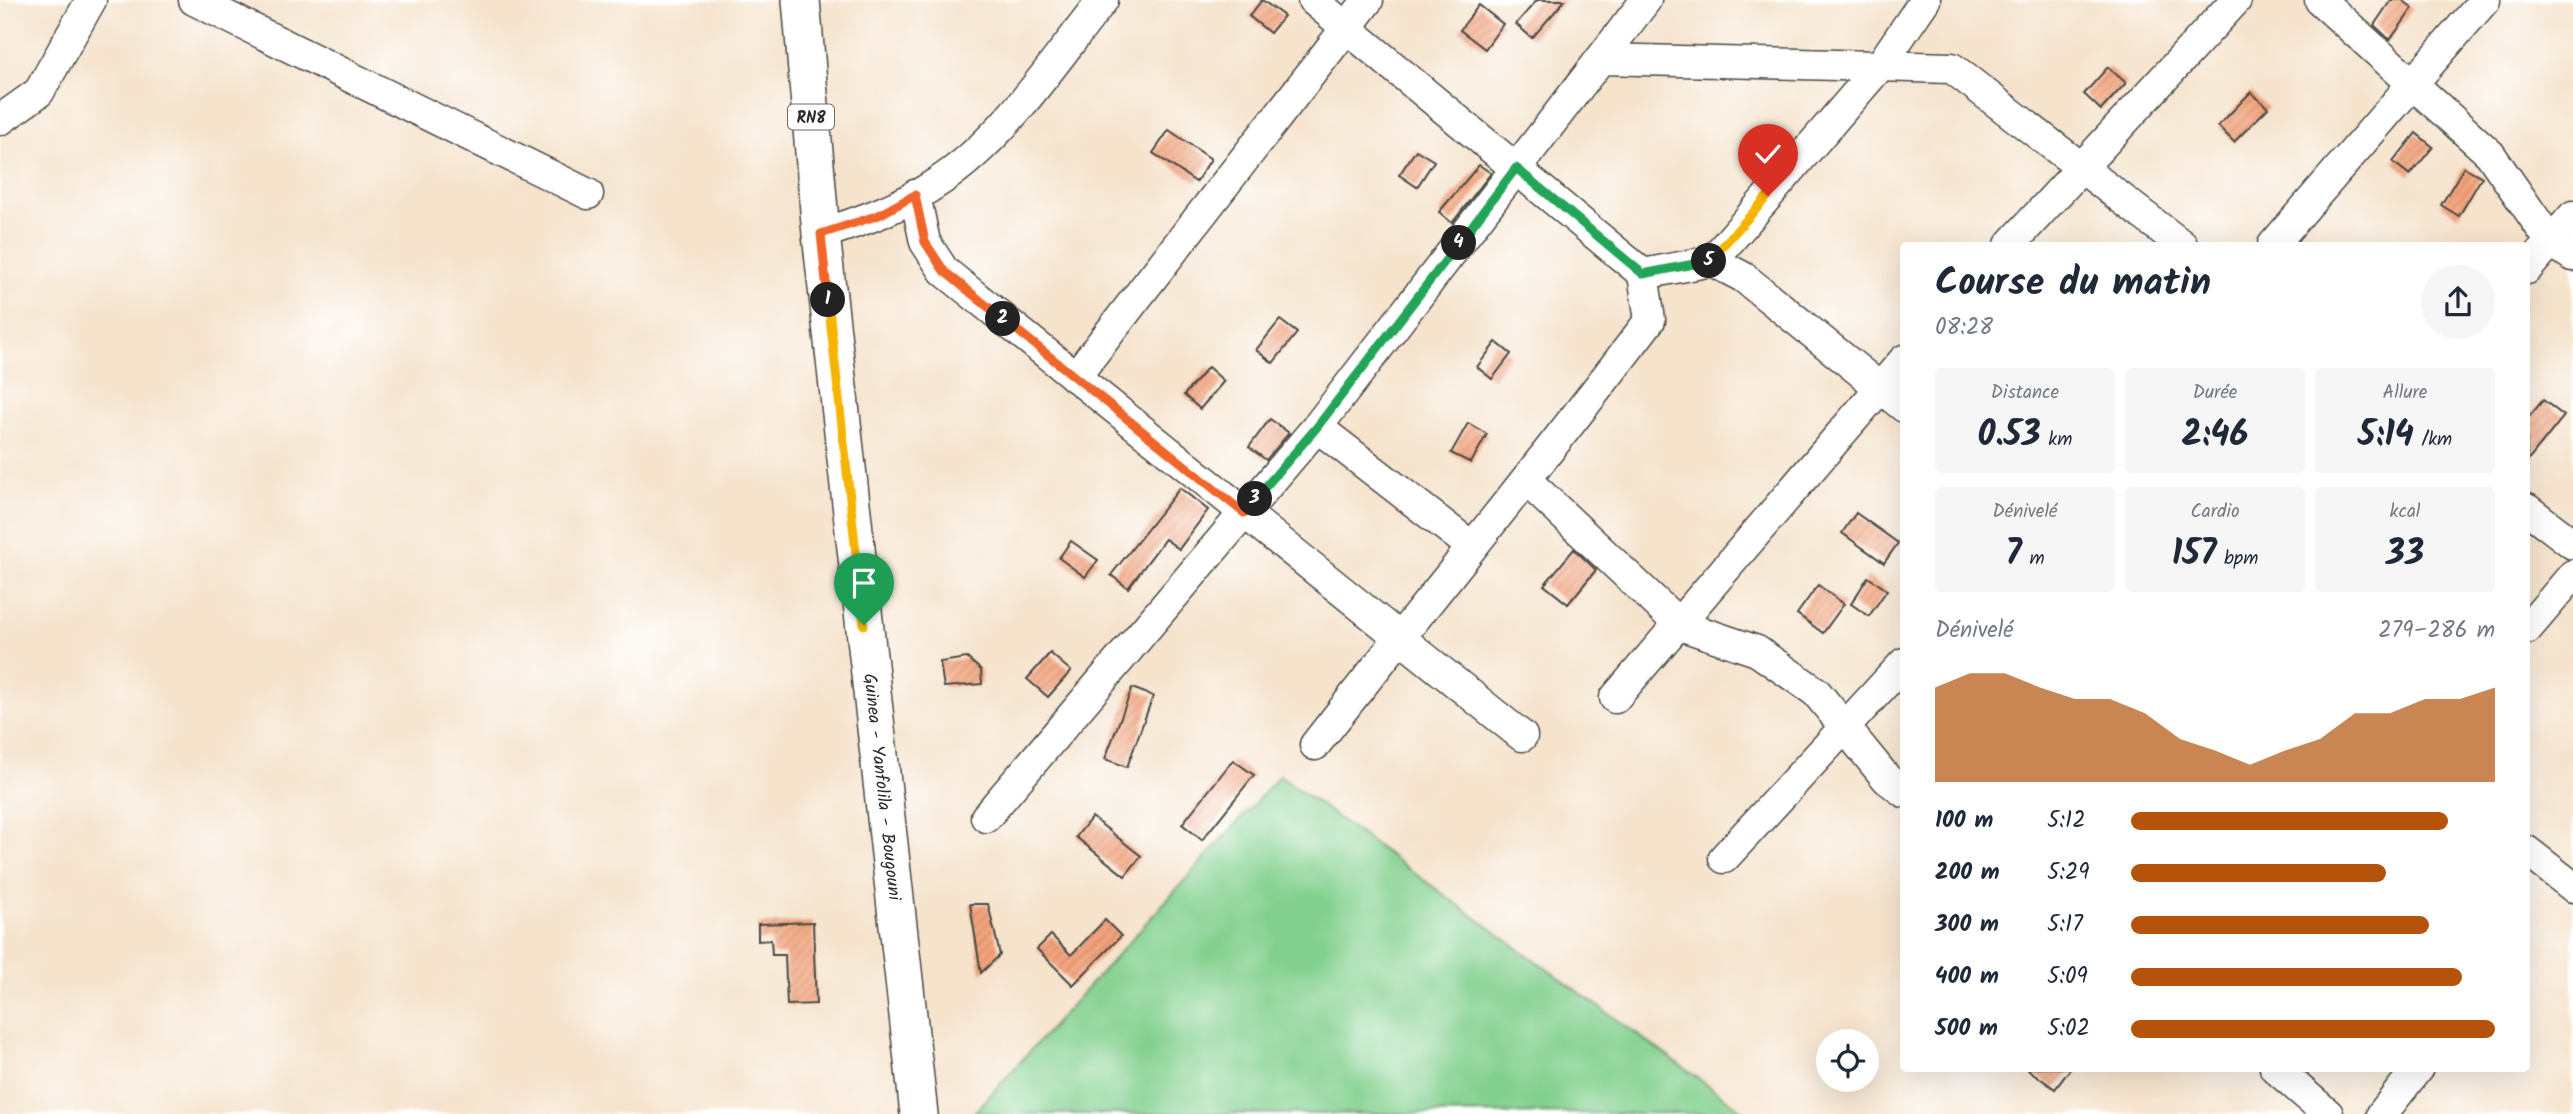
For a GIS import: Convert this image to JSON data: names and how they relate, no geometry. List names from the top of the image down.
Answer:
{
  "streets": {
    "main road": ["RN8", "Guinea - Yanfolila - Bougouni"]
  },
  "page": {
    "pins": [
      "4",
      "5",
      "1",
      "2",
      "3"
    ],
    "heading": ["Course du matin", "08:28"],
    "stats": [
      ["Distance", "0.53 km"],
      ["Durée", "2:46"],
      ["Allure", "5:14 /km"],
      ["Dénivelé", "7 m"],
      ["Cardio", "157 bpm"],
      ["kcal", "33"]
    ],
    "chart": ["Dénivelé", "279–286 m"],
    "list": [
      {
        "name": "100 m",
        "note": "5:12"
      },
      {
        "name": "200 m",
        "note": "5:29"
      },
      {
        "name": "300 m",
        "note": "5:17"
      },
      {
        "name": "400 m",
        "note": "5:09"
      },
      {
        "name": "500 m",
        "note": "5:02"
      }
    ]
  }
}
